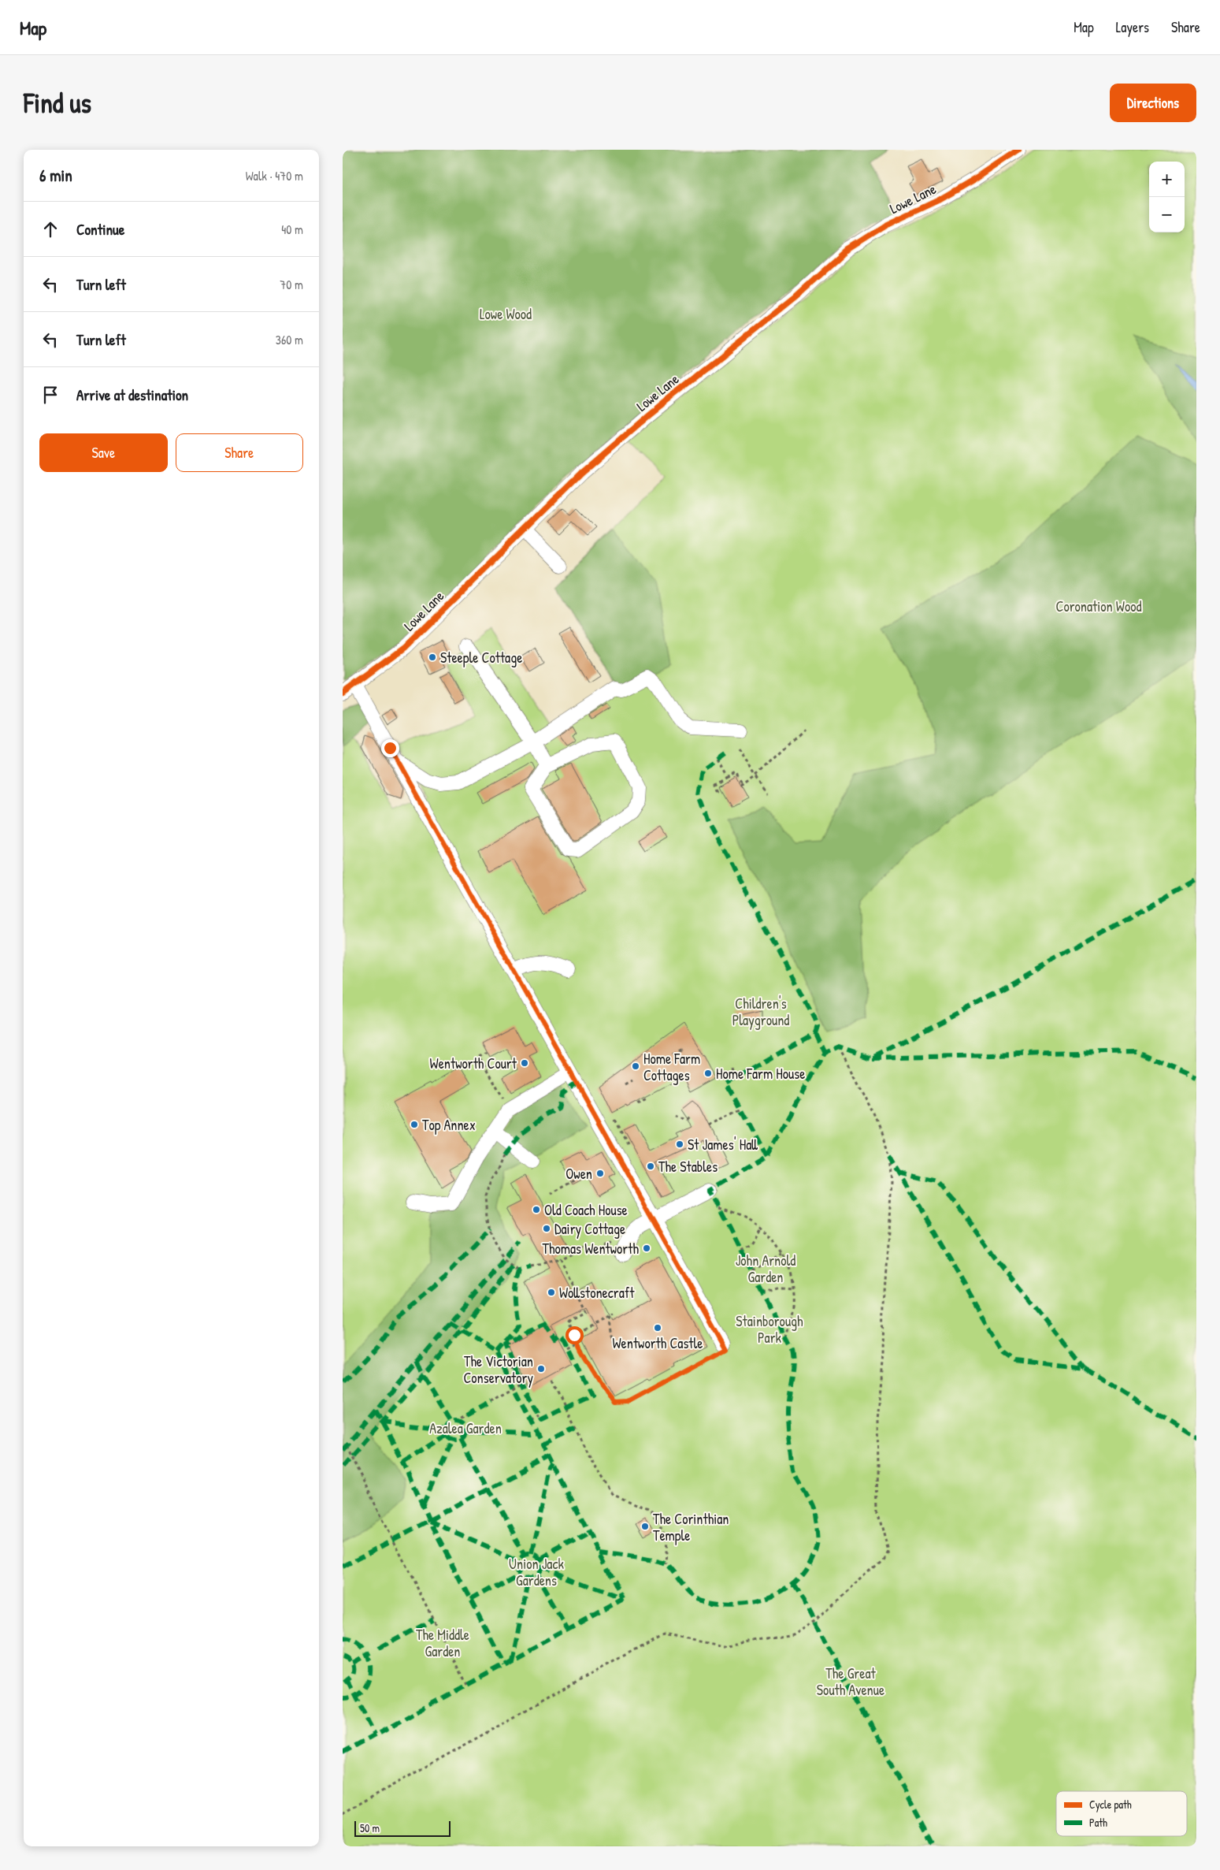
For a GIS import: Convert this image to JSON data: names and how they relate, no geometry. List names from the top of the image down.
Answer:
{
  "streets": {
    "street": ["Lowe Lane"]
  },
  "parks": [
    "Lowe Wood",
    "Coronation Wood",
    "Children's Playground",
    "John Arnold Garden",
    "Stainborough Park",
    "Azalea Garden",
    "Union Jack Gardens",
    "The Middle Garden",
    "The Great South Avenue"
  ],
  "places": [
    "Steeple Cottage",
    "Wentworth Court",
    "Home Farm Cottages",
    "Home Farm House",
    "Top Annex",
    "St James' Hall",
    "The Stables",
    "Owen",
    "Old Coach House",
    "Dairy Cottage",
    "Thomas Wentworth",
    "Wollstonecraft",
    "Wentworth Castle",
    "The Victorian Conservatory",
    "The Corinthian Temple"
  ],
  "legend": ["Cycle path", "Path"],
  "scale_bar": "50 m",
  "page": {
    "header": "Map",
    "nav": ["Map", "Layers", "Share"],
    "buttons": [
      "Directions",
      ["Save", "Share"]
    ],
    "title": "Find us",
    "heading": ["6 min", "Walk · 470 m"],
    "map_buttons": ["+", "−"],
    "list": [
      ["Continue", "40 m"],
      ["Turn left", "70 m"],
      ["Turn left", "360 m"],
      "Arrive at destination"
    ],
    "scale": "50 m"
  }
}
